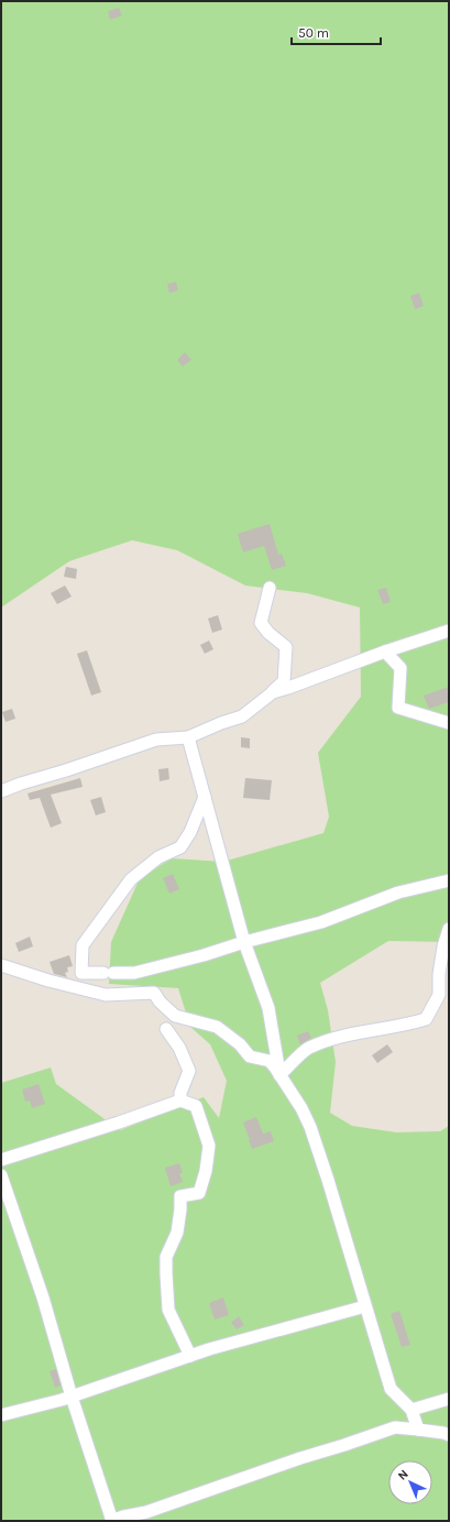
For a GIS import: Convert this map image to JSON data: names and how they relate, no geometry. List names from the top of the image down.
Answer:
{
  "scale_bar": "50 m",
  "north": "top left"
}
